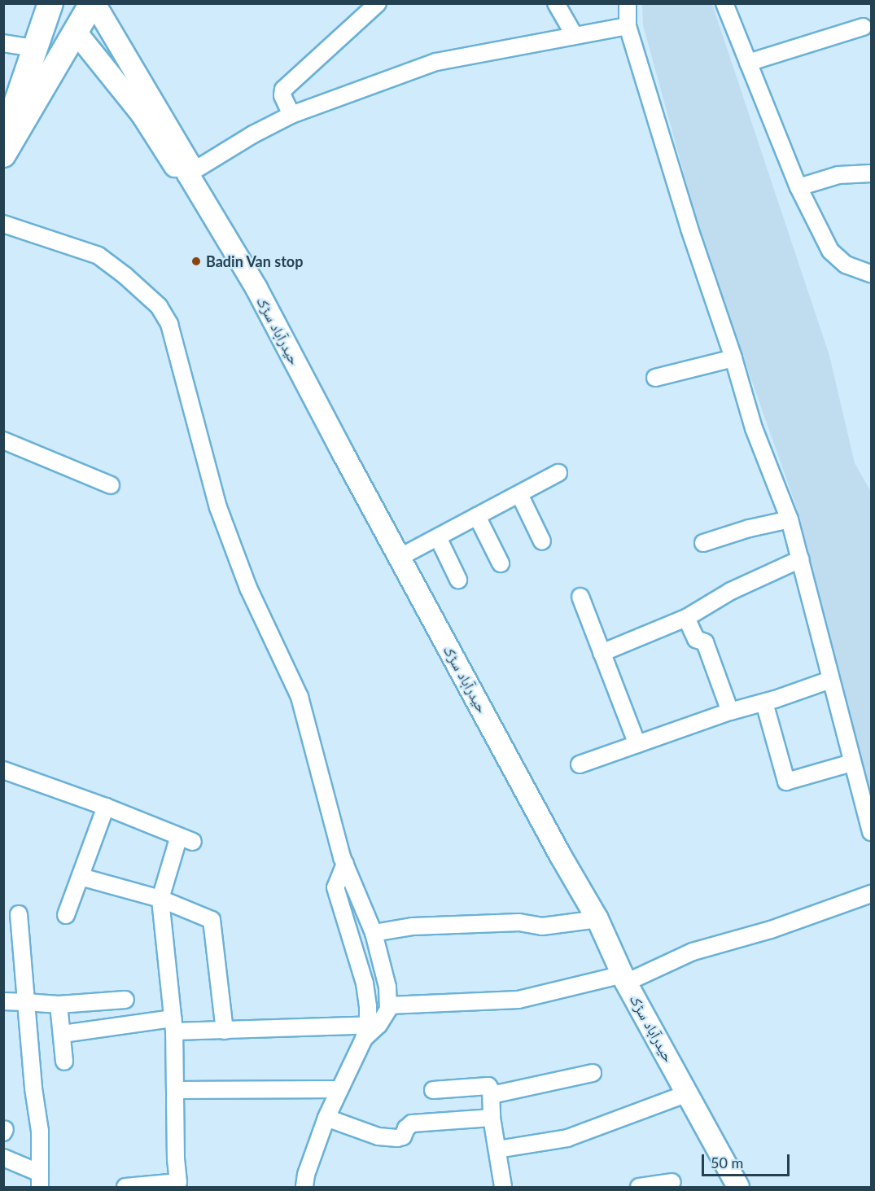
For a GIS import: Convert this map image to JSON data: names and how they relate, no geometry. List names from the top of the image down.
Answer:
{
  "streets": {
    "highway": ["حیدرآباد سڑک"]
  },
  "places": ["Badin Van stop"],
  "scale_bar": "50 m"
}
